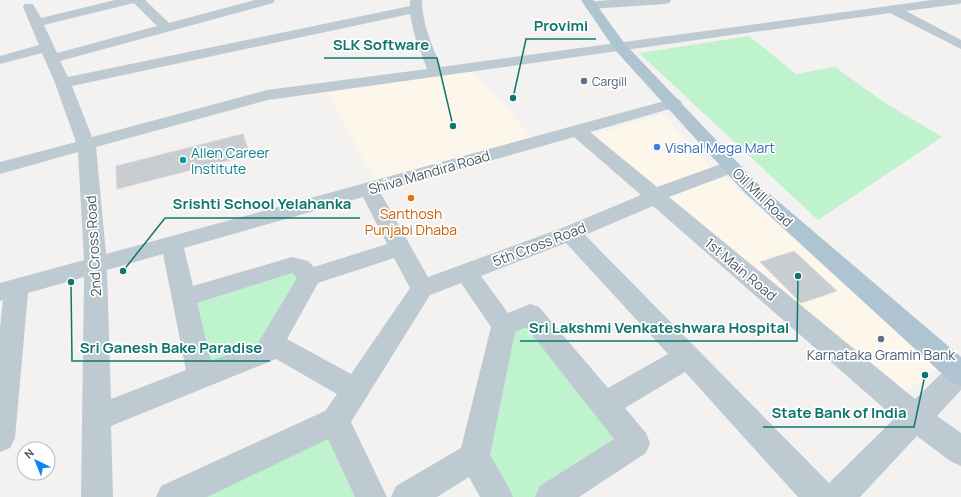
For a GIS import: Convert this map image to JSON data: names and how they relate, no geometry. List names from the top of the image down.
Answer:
{
  "streets": {
    "main road": ["Oil Mill Road"],
    "street": [
      "Shiva Mandira Road",
      "5th Cross Road",
      "2nd Cross Road",
      "1st Main Road"
    ]
  },
  "crossings": [
    ["Shiva Mandira Road", "Oil Mill Road"],
    ["Shiva Mandira Road", "2nd Cross Road"],
    ["Shiva Mandira Road", "1st Main Road"],
    ["Oil Mill Road", "5th Cross Road"],
    ["5th Cross Road", "1st Main Road"]
  ],
  "places": [
    "Cargill",
    "Provimi",
    "SLK Software",
    "Vishal Mega Mart",
    "Allen Career Institute",
    "Santhosh Punjabi Dhaba",
    "Srishti School Yelahanka",
    "Sri Lakshmi Venkateshwara Hospital",
    "Sri Ganesh Bake Paradise",
    "Karnataka Gramin Bank",
    "State Bank of India"
  ],
  "north": "top left"
}
